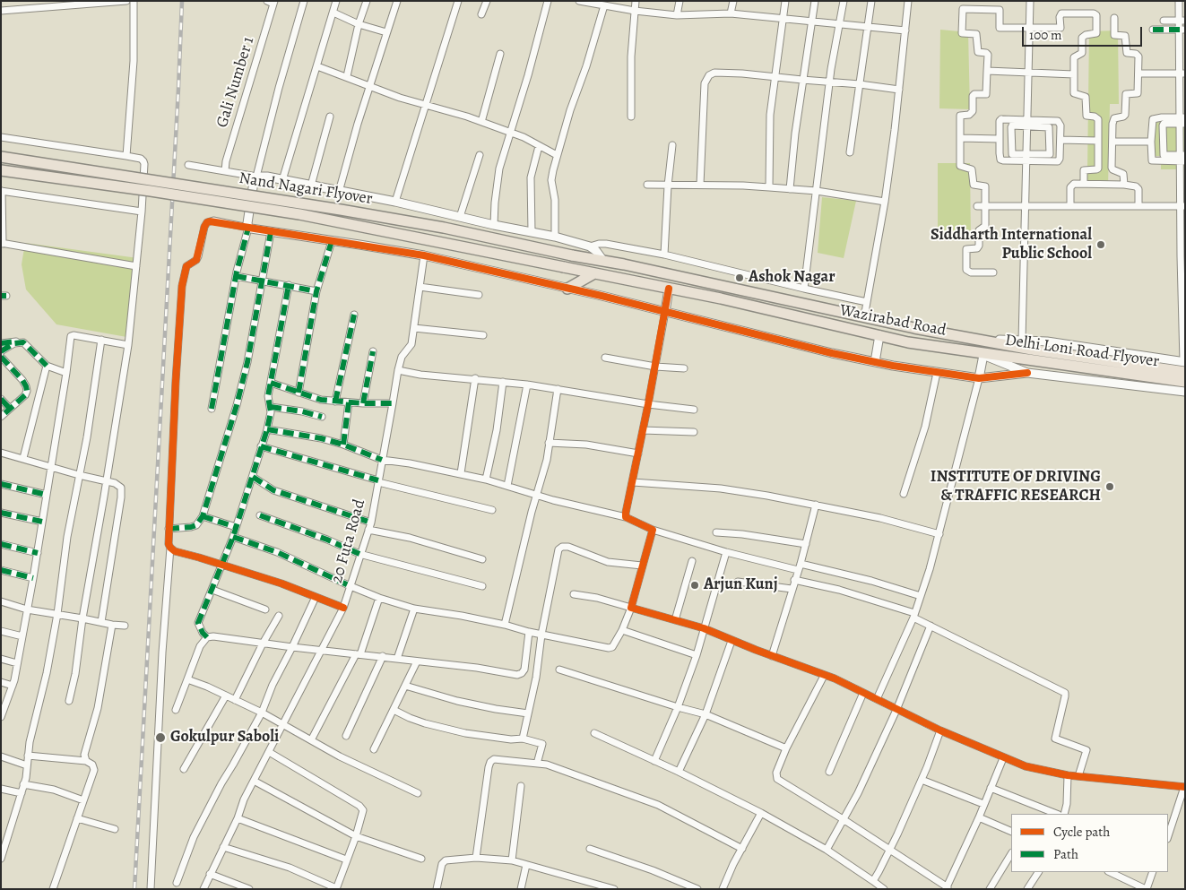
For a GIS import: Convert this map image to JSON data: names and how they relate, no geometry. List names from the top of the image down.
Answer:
{
  "streets": {
    "highway": ["Nand Nagari Flyover", "Wazirabad Road", "Delhi Loni Road Flyover"],
    "street": ["Gali Number 1", "20 Futa Road"]
  },
  "crossings": [
    ["Nand Nagari Flyover", "Wazirabad Road"],
    ["Wazirabad Road", "Delhi Loni Road Flyover"]
  ],
  "places": [
    "Siddharth International Public School",
    "Ashok Nagar",
    "INSTITUTE OF DRIVING & TRAFFIC RESEARCH",
    "Arjun Kunj",
    "Gokulpur Saboli"
  ],
  "legend": ["Cycle path", "Path"],
  "scale_bar": "100 m"
}
